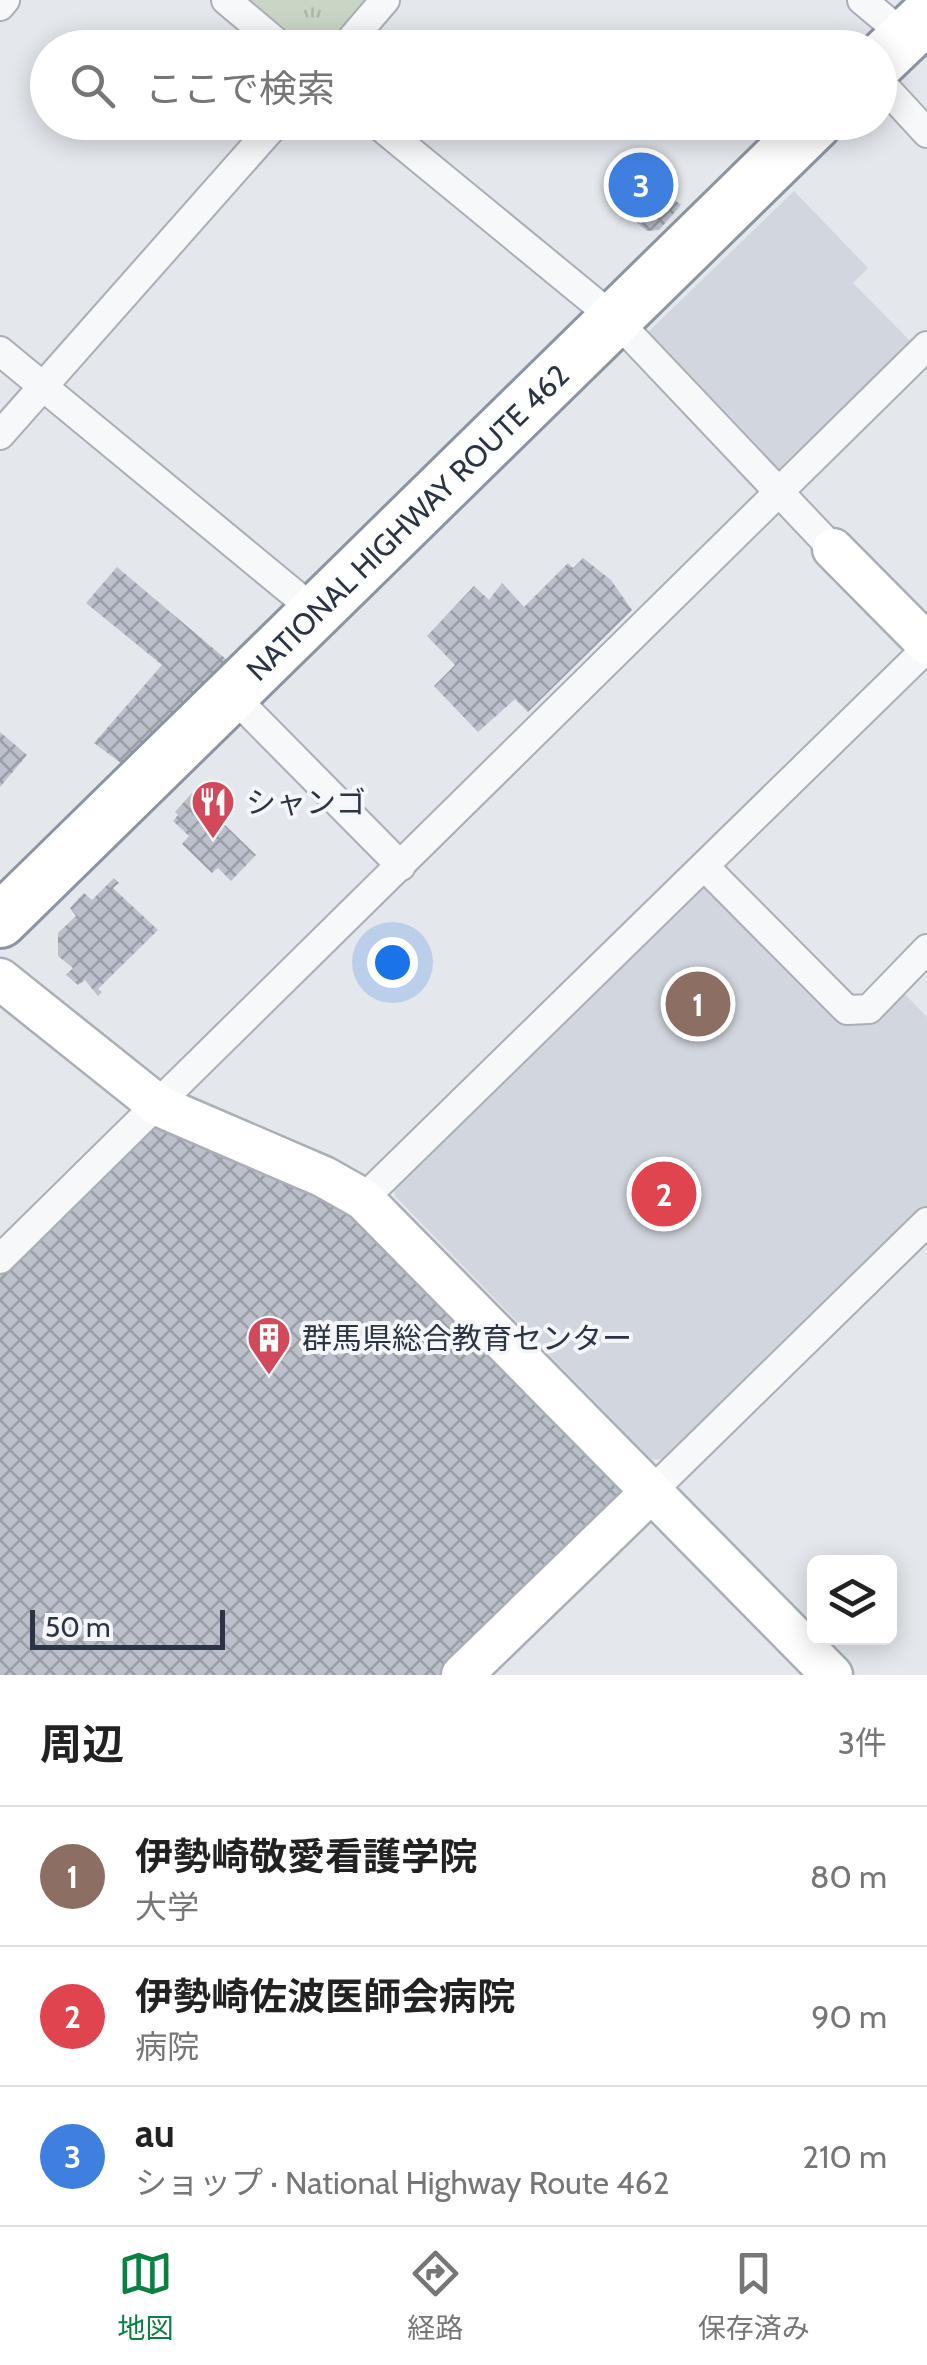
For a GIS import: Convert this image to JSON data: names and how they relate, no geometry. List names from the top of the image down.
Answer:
{
  "streets": {
    "highway": ["NATIONAL HIGHWAY ROUTE 462"]
  },
  "places": {
    "restaurant": ["シャンゴ"],
    "building": ["群馬県総合教育センター"]
  },
  "scale_bar": "50 m",
  "page": {
    "search": "ここで検索",
    "pins": ["3", "1", "2"],
    "scale": "50 m",
    "heading": ["周辺", "3件"],
    "list": [
      {
        "mark": "1",
        "name": "伊勢崎敬愛看護学院",
        "note": "大学",
        "value": "80 m"
      },
      {
        "mark": "2",
        "name": "伊勢崎佐波医師会病院",
        "note": "病院",
        "value": "90 m"
      },
      {
        "mark": "3",
        "name": "au",
        "note": "ショップ · National Highway Route 462",
        "value": "210 m"
      }
    ],
    "nav": ["地図", "経路", "保存済み"]
  }
}
